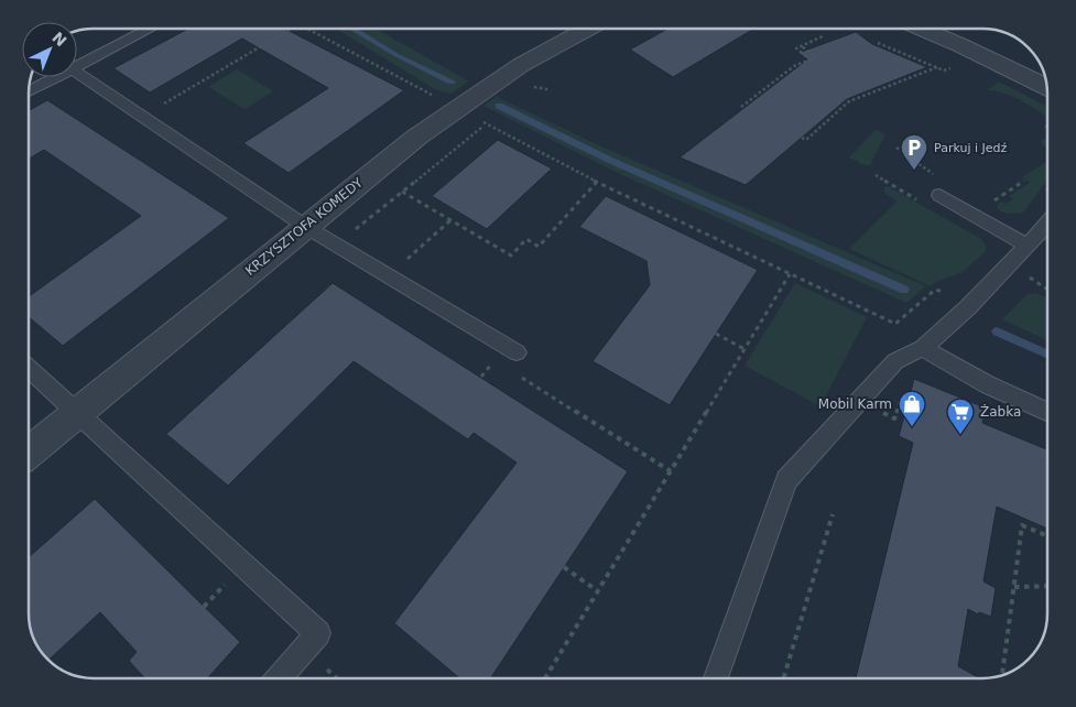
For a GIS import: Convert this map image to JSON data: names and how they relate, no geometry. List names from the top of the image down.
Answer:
{
  "streets": {
    "street": ["KRZYSZTOFA KOMEDY"]
  },
  "places": {
    "parking": ["Parkuj i Jedź"],
    "shop": ["Mobil Karm"],
    "supermarket": ["Żabka"]
  },
  "north": "top right"
}
